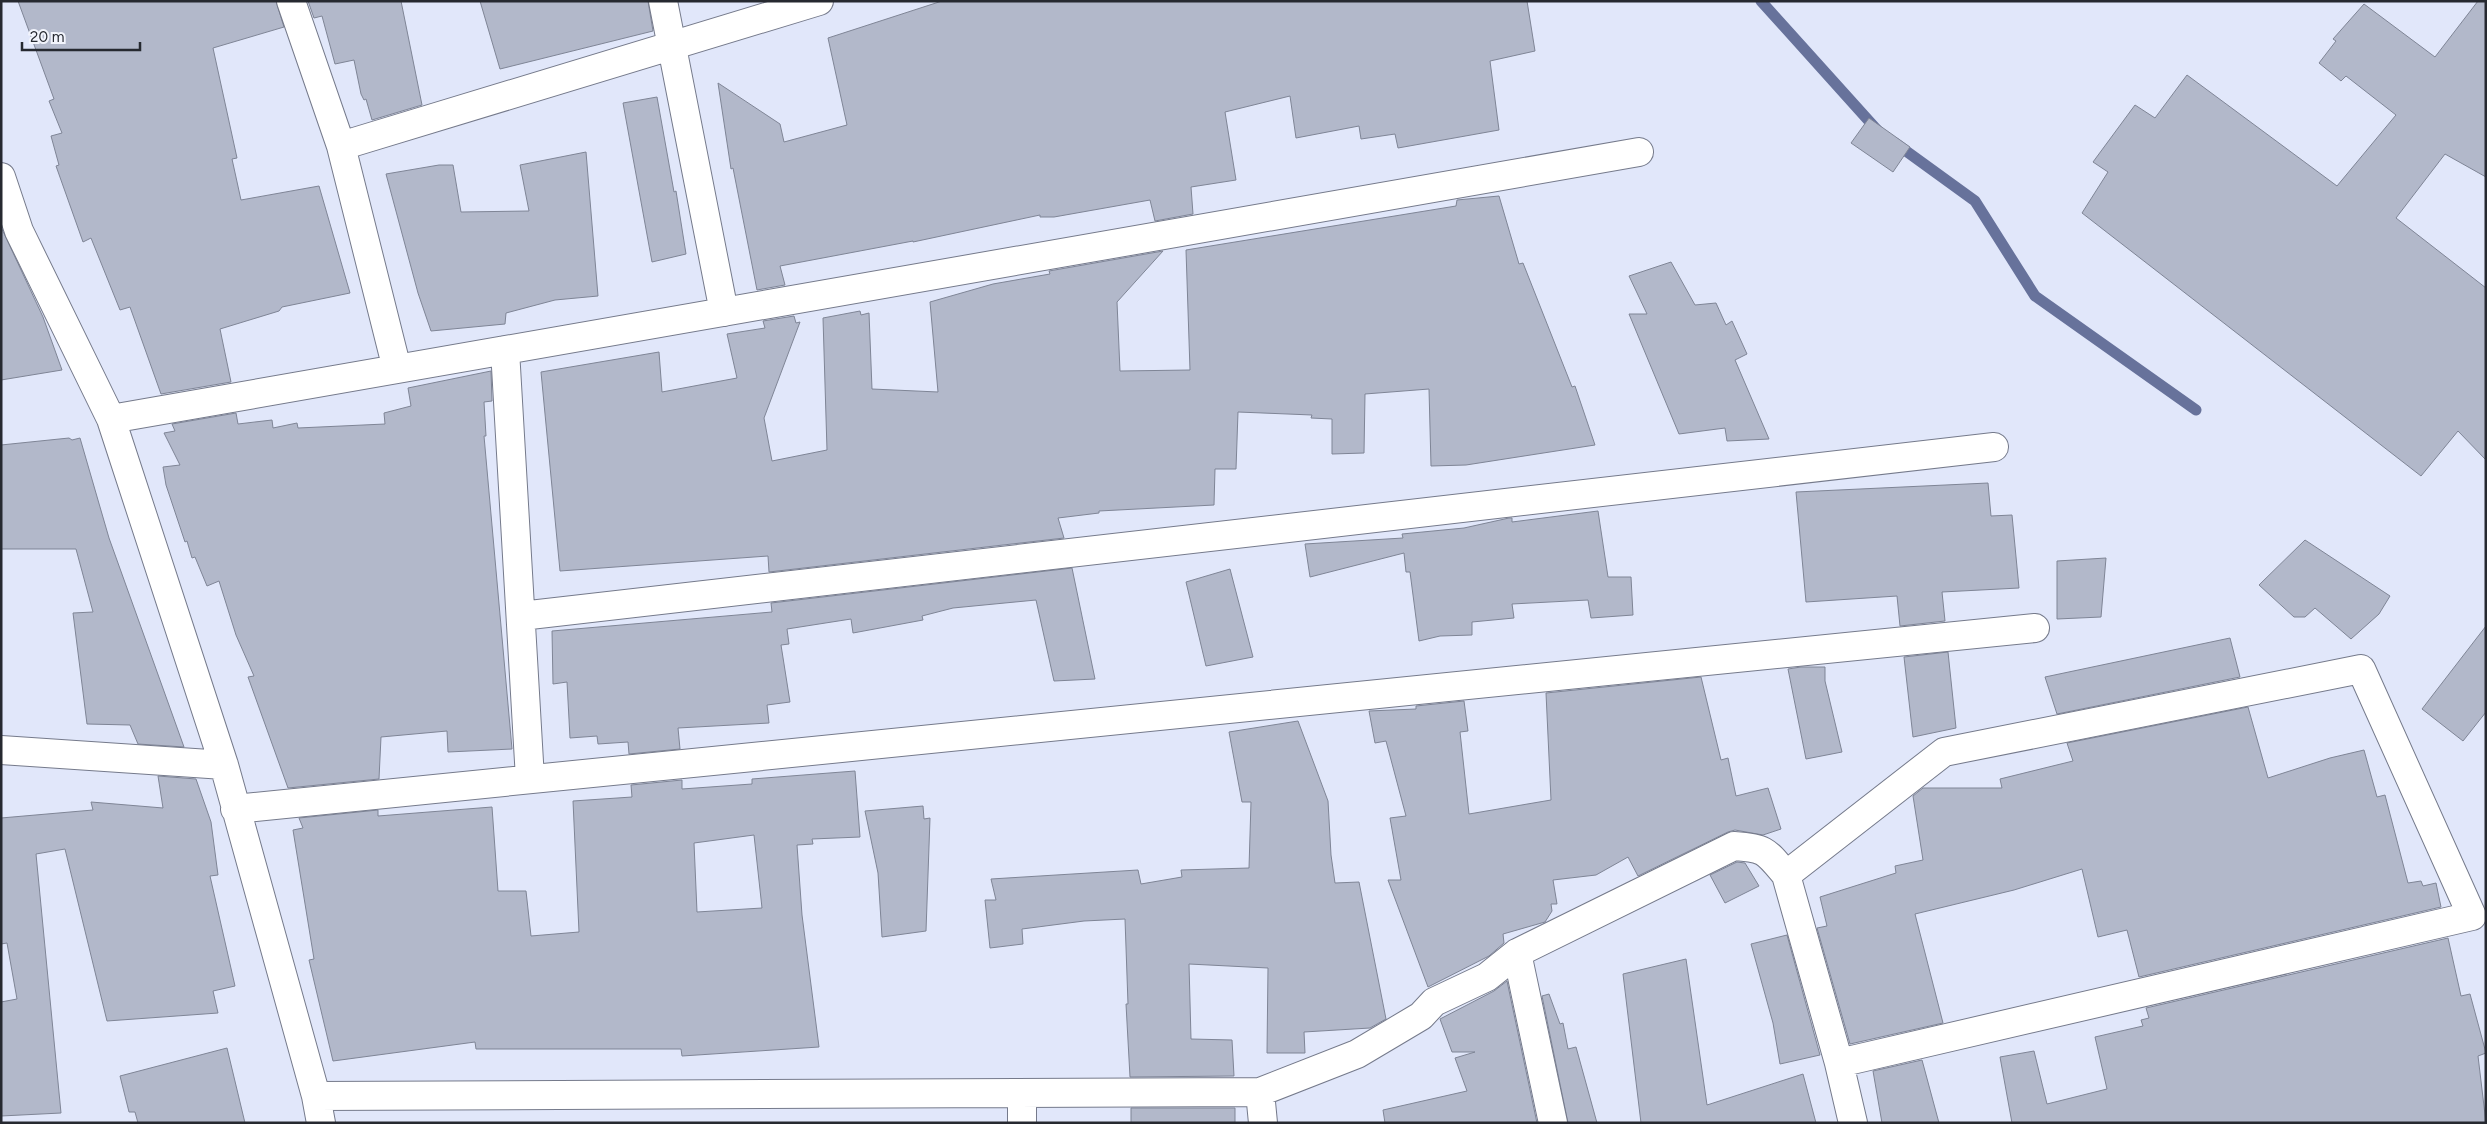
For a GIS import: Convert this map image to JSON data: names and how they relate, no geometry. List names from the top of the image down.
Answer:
{
  "scale_bar": "20 m"
}
